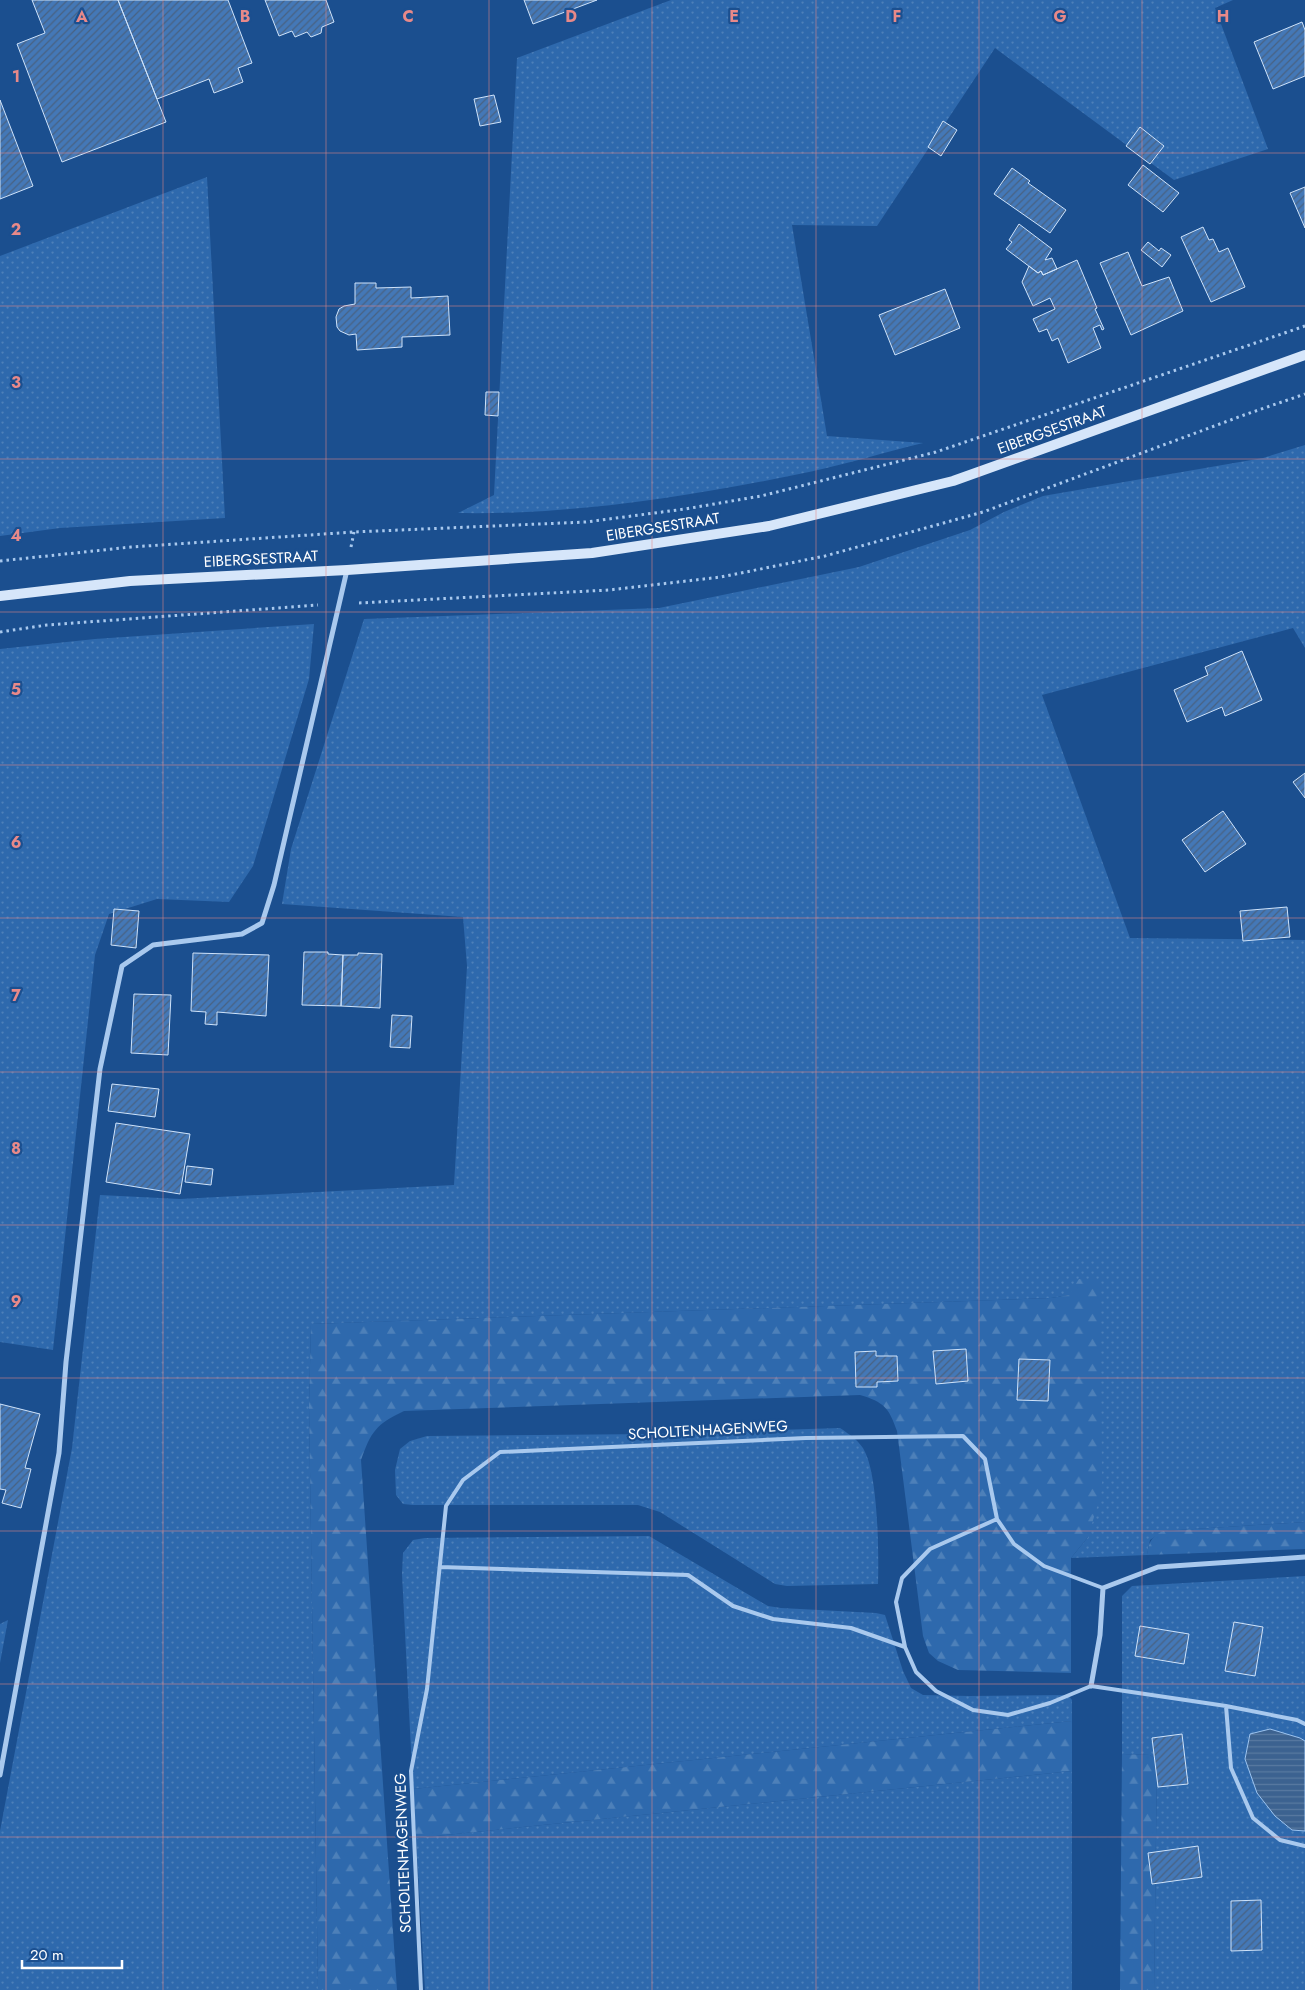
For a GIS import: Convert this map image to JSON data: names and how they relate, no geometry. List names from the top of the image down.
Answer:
{
  "streets": {
    "main road": ["EIBERGSESTRAAT"],
    "lane": ["SCHOLTENHAGENWEG"]
  },
  "scale_bar": "20 m",
  "grid": {
    "columns": [
      "A",
      "B",
      "C",
      "D",
      "E",
      "F",
      "G",
      "H"
    ],
    "rows": [
      "1",
      "2",
      "3",
      "4",
      "5",
      "6",
      "7",
      "8",
      "9"
    ]
  }
}
